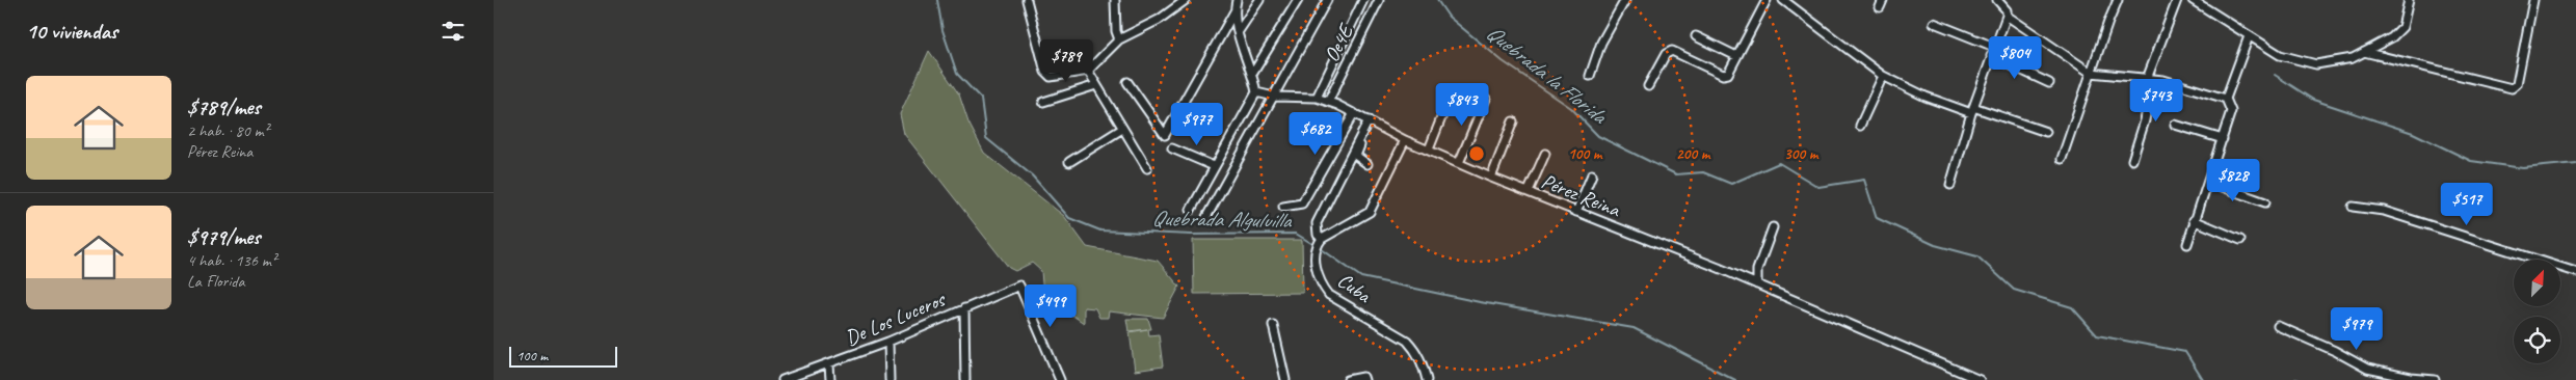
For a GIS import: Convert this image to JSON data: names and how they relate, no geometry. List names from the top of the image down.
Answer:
{
  "streets": {
    "street": [
      "Oe4E",
      "Pérez Reina",
      "Cuba",
      "De Los Luceros"
    ]
  },
  "crossings": [
    ["Oe4E", "Pérez Reina"],
    ["Pérez Reina", "Cuba"]
  ],
  "water": ["Quebrada la Florida", "Quebrada Alguluilla"],
  "scale_bar": "100 m",
  "north": "top right",
  "page": {
    "heading": "10 viviendas",
    "price": [
      "$804",
      "$789",
      "$743",
      "$843",
      "$977",
      "$682",
      "$828",
      "$517",
      "$499",
      "$979"
    ],
    "list": [
      {
        "name": "$789/mes",
        "note": "2 hab. · 80 m² · Pérez Reina"
      },
      {
        "name": "$979/mes",
        "note": "4 hab. · 136 m² · La Florida"
      }
    ],
    "scale": "100 m"
  },
  "rings": ["100 m", "200 m", "300 m"]
}
